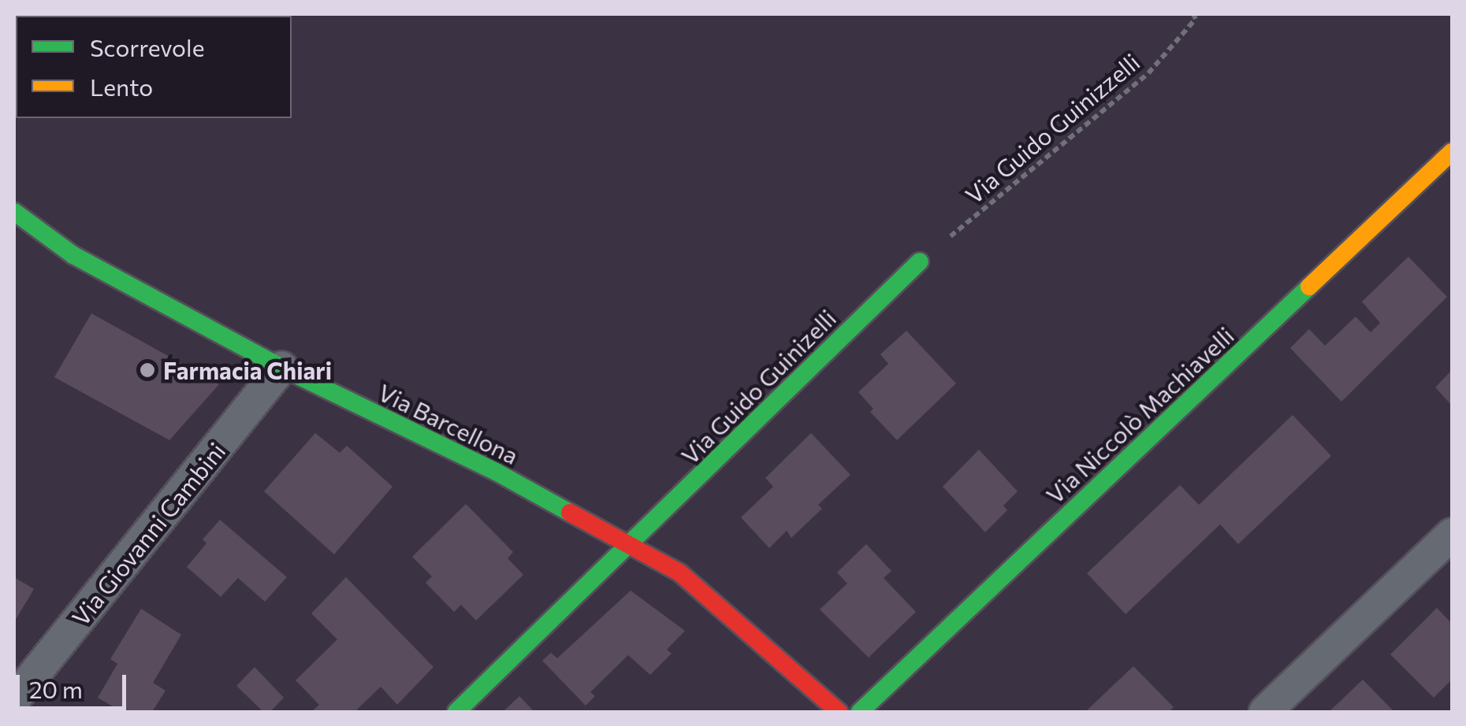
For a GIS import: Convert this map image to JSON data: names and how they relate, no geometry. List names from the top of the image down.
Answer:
{
  "streets": {
    "street": [
      "Via Guido Guinizelli",
      "Via Niccolò Machiavelli",
      "Via Barcellona",
      "Via Giovanni Cambini"
    ],
    "path": ["Via Guido Guinizzelli"]
  },
  "crossings": [
    ["Via Guido Guinizzelli", "Via Guido Guinizelli"],
    ["Via Guido Guinizelli", "Via Barcellona"],
    ["Via Barcellona", "Via Giovanni Cambini"]
  ],
  "places": ["Farmacia Chiari"],
  "legend": ["Scorrevole", "Lento"],
  "scale_bar": "20 m"
}
